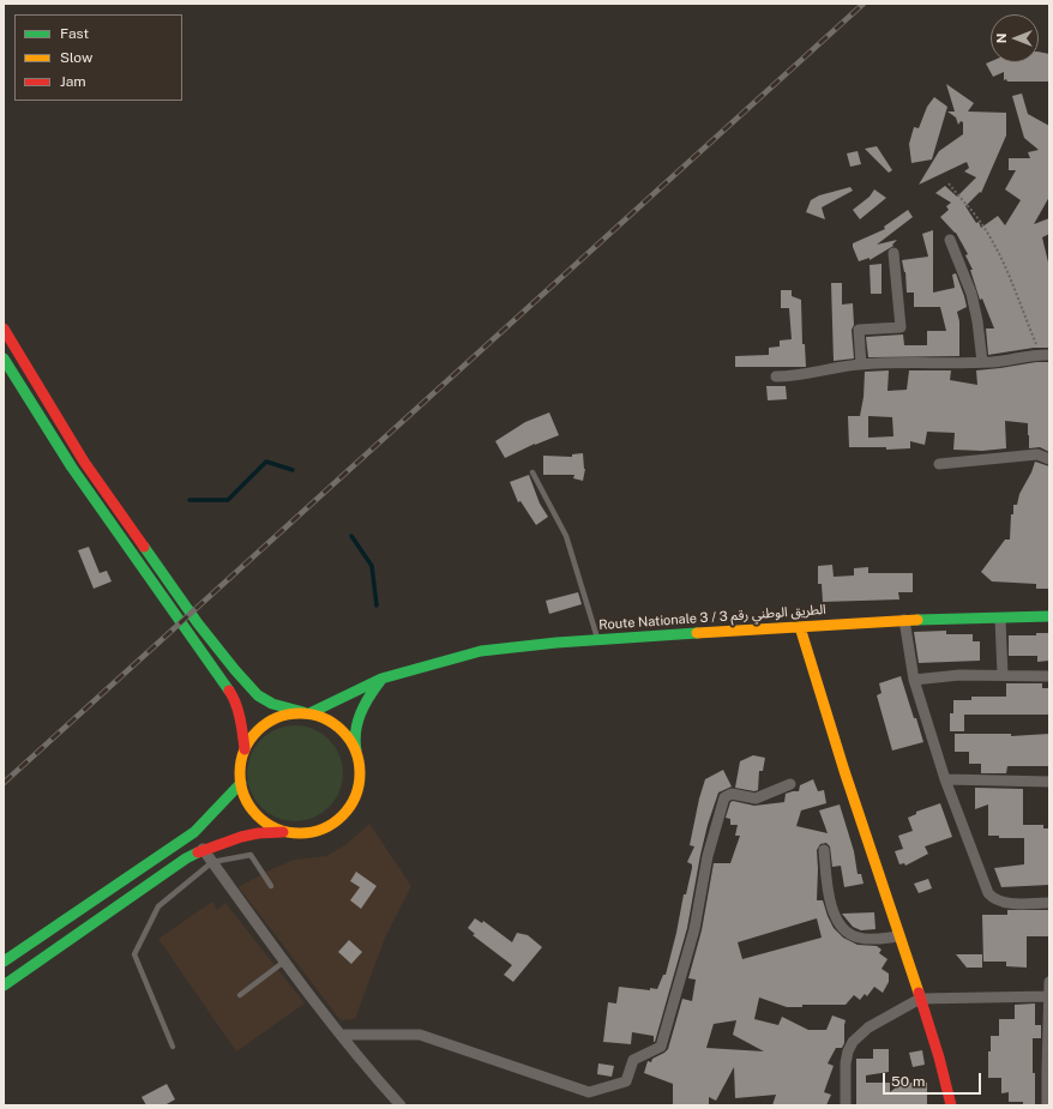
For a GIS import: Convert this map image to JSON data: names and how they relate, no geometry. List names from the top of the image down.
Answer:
{
  "streets": {
    "main road": ["Route Nationale 3 / الطريق الوطني رقم 3"]
  },
  "legend": ["Fast", "Slow", "Jam"],
  "scale_bar": "50 m",
  "north": "left"
}
